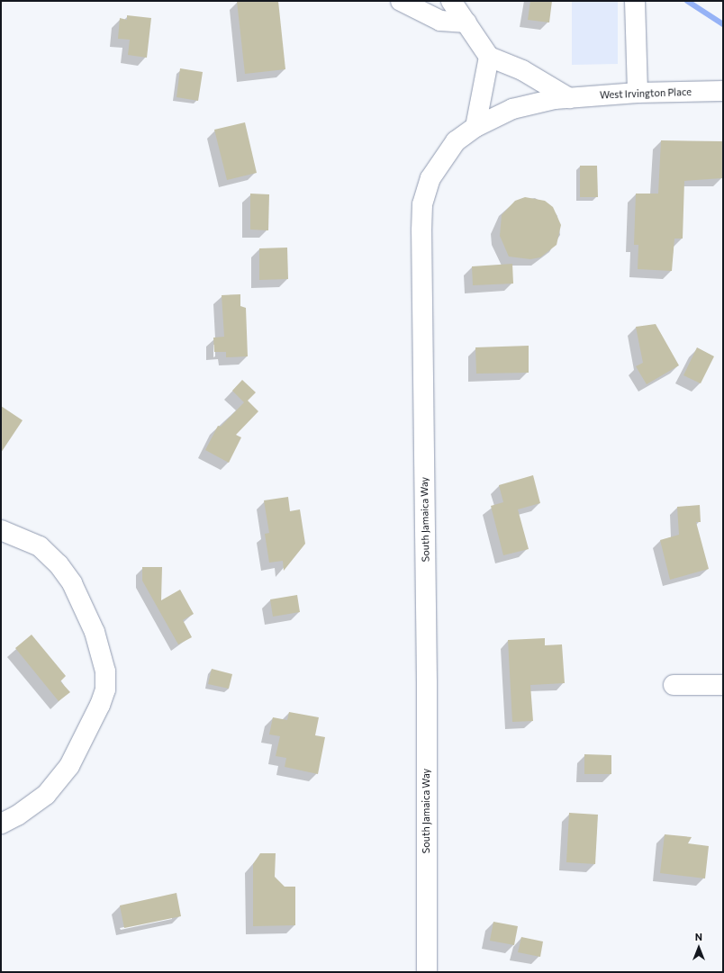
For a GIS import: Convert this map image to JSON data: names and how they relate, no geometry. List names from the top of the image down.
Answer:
{
  "streets": {
    "street": ["West Irvington Place", "South Jamaica Way"]
  },
  "crossings": [
    ["West Irvington Place", "South Jamaica Way"]
  ],
  "north": "top"
}
